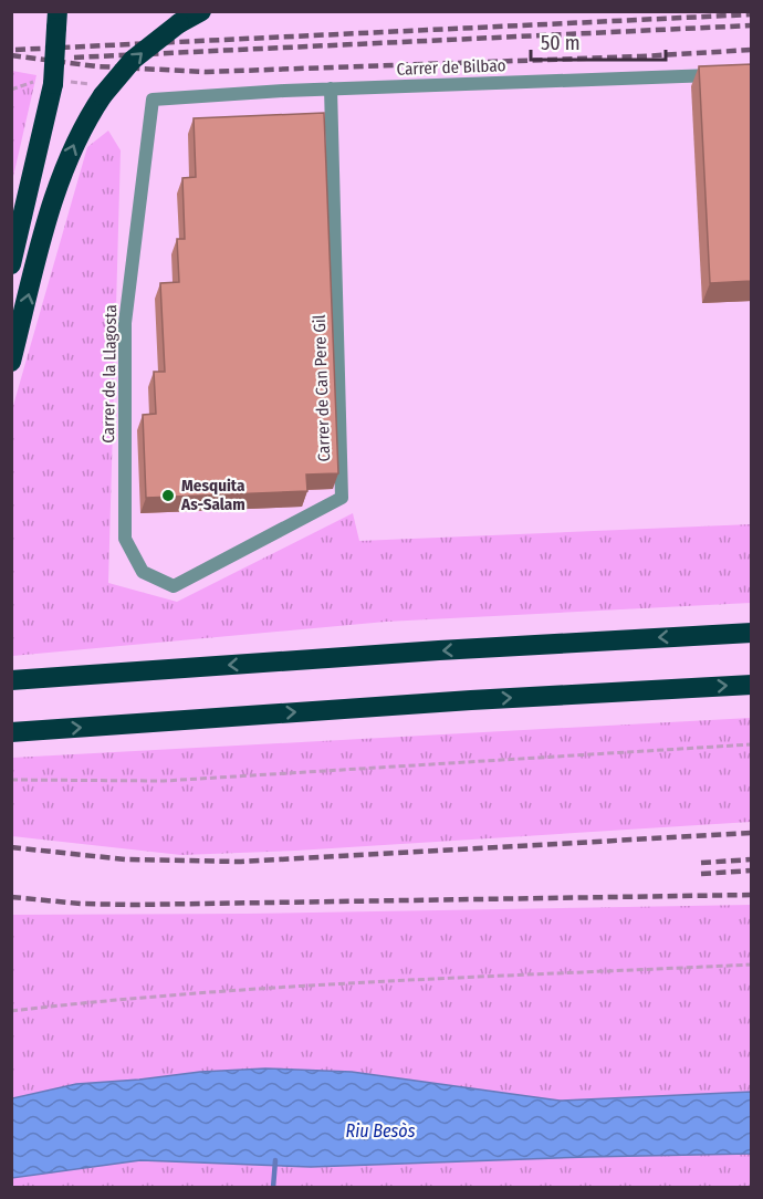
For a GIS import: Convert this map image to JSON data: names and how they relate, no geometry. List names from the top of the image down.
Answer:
{
  "streets": {
    "street": ["Carrer de Bilbao", "Carrer de la Llagosta", "Carrer de Can Pere Gil"]
  },
  "crossings": [
    ["Carrer de Bilbao", "Carrer de la Llagosta"],
    ["Carrer de Bilbao", "Carrer de Can Pere Gil"],
    ["Carrer de la Llagosta", "Carrer de Can Pere Gil"]
  ],
  "water": ["Riu Besòs"],
  "places": ["Mesquita As-Salam"],
  "scale_bar": "50 m"
}
